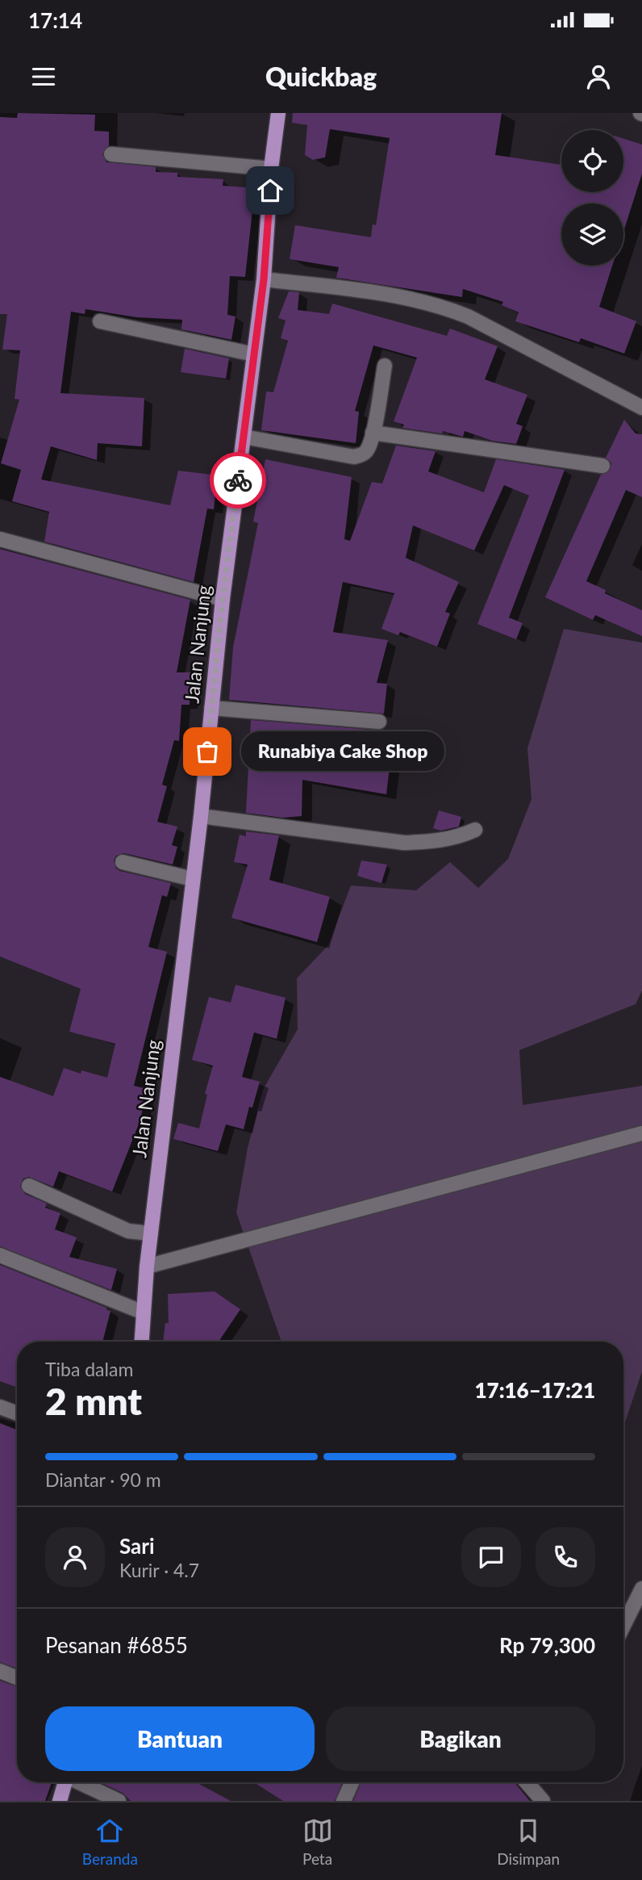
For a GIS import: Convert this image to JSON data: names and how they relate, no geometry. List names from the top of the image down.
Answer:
{
  "streets": {
    "main road": ["Jalan Nanjung"]
  },
  "places": ["Runabiya Cake Shop"],
  "page": {
    "status": "17:14",
    "header": "Quickbag",
    "bubble": "Runabiya Cake Shop",
    "heading": ["2 mnt", "Tiba dalam", "17:16–17:21"],
    "panel": [
      "Sari",
      "Kurir · 4.7",
      "Pesanan #6855",
      "Rp 79,300"
    ],
    "bar": "Diantar · 90 m",
    "buttons": ["Bantuan", "Bagikan"],
    "tabs": ["Beranda", "Peta", "Disimpan"]
  }
}
